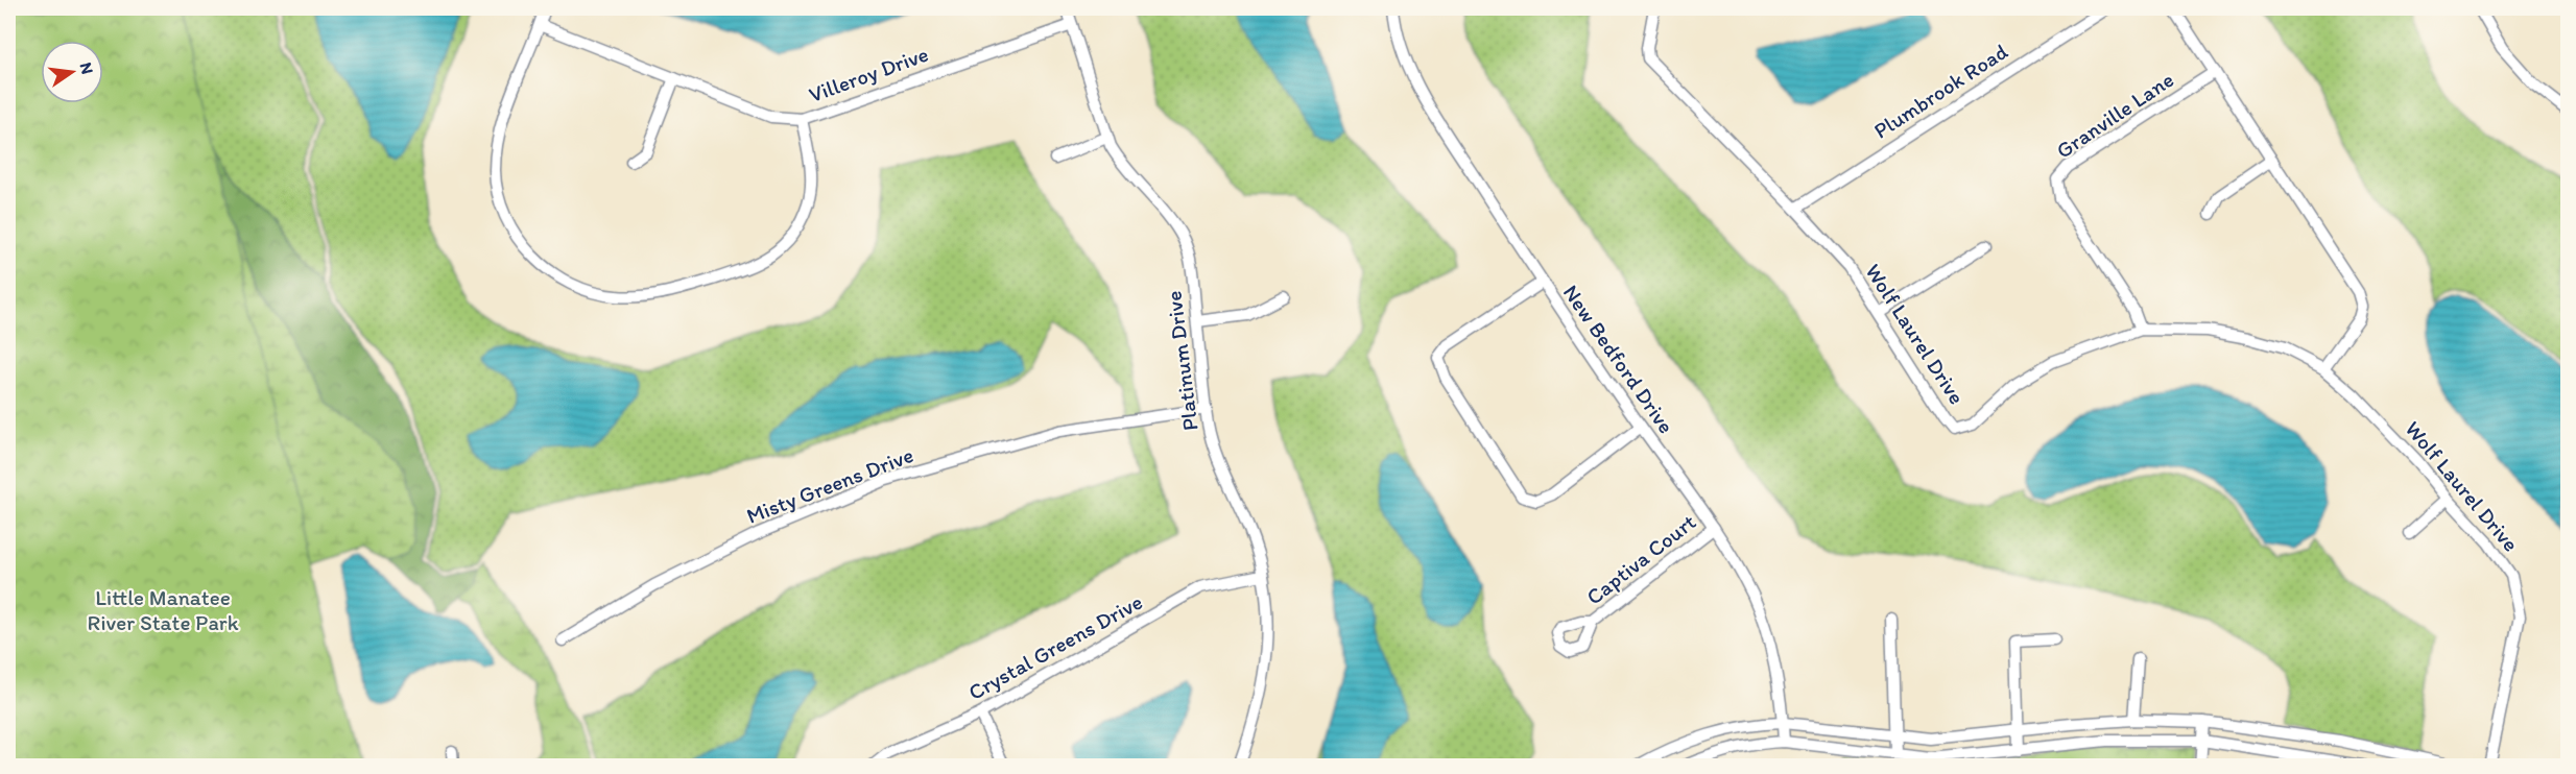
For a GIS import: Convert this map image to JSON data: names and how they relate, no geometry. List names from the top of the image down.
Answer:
{
  "streets": {
    "street": [
      "Villeroy Drive",
      "Plumbrook Road",
      "Granville Lane",
      "Wolf Laurel Drive",
      "New Bedford Drive",
      "Platinum Drive",
      "Misty Greens Drive",
      "Captiva Court",
      "Crystal Greens Drive"
    ]
  },
  "crossings": [
    ["Villeroy Drive", "Platinum Drive"],
    ["Plumbrook Road", "Wolf Laurel Drive"],
    ["Granville Lane", "Wolf Laurel Drive"],
    ["New Bedford Drive", "Captiva Court"],
    ["Platinum Drive", "Misty Greens Drive"],
    ["Platinum Drive", "Crystal Greens Drive"]
  ],
  "parks": ["Little Manatee River State Park"],
  "north": "right"
}
